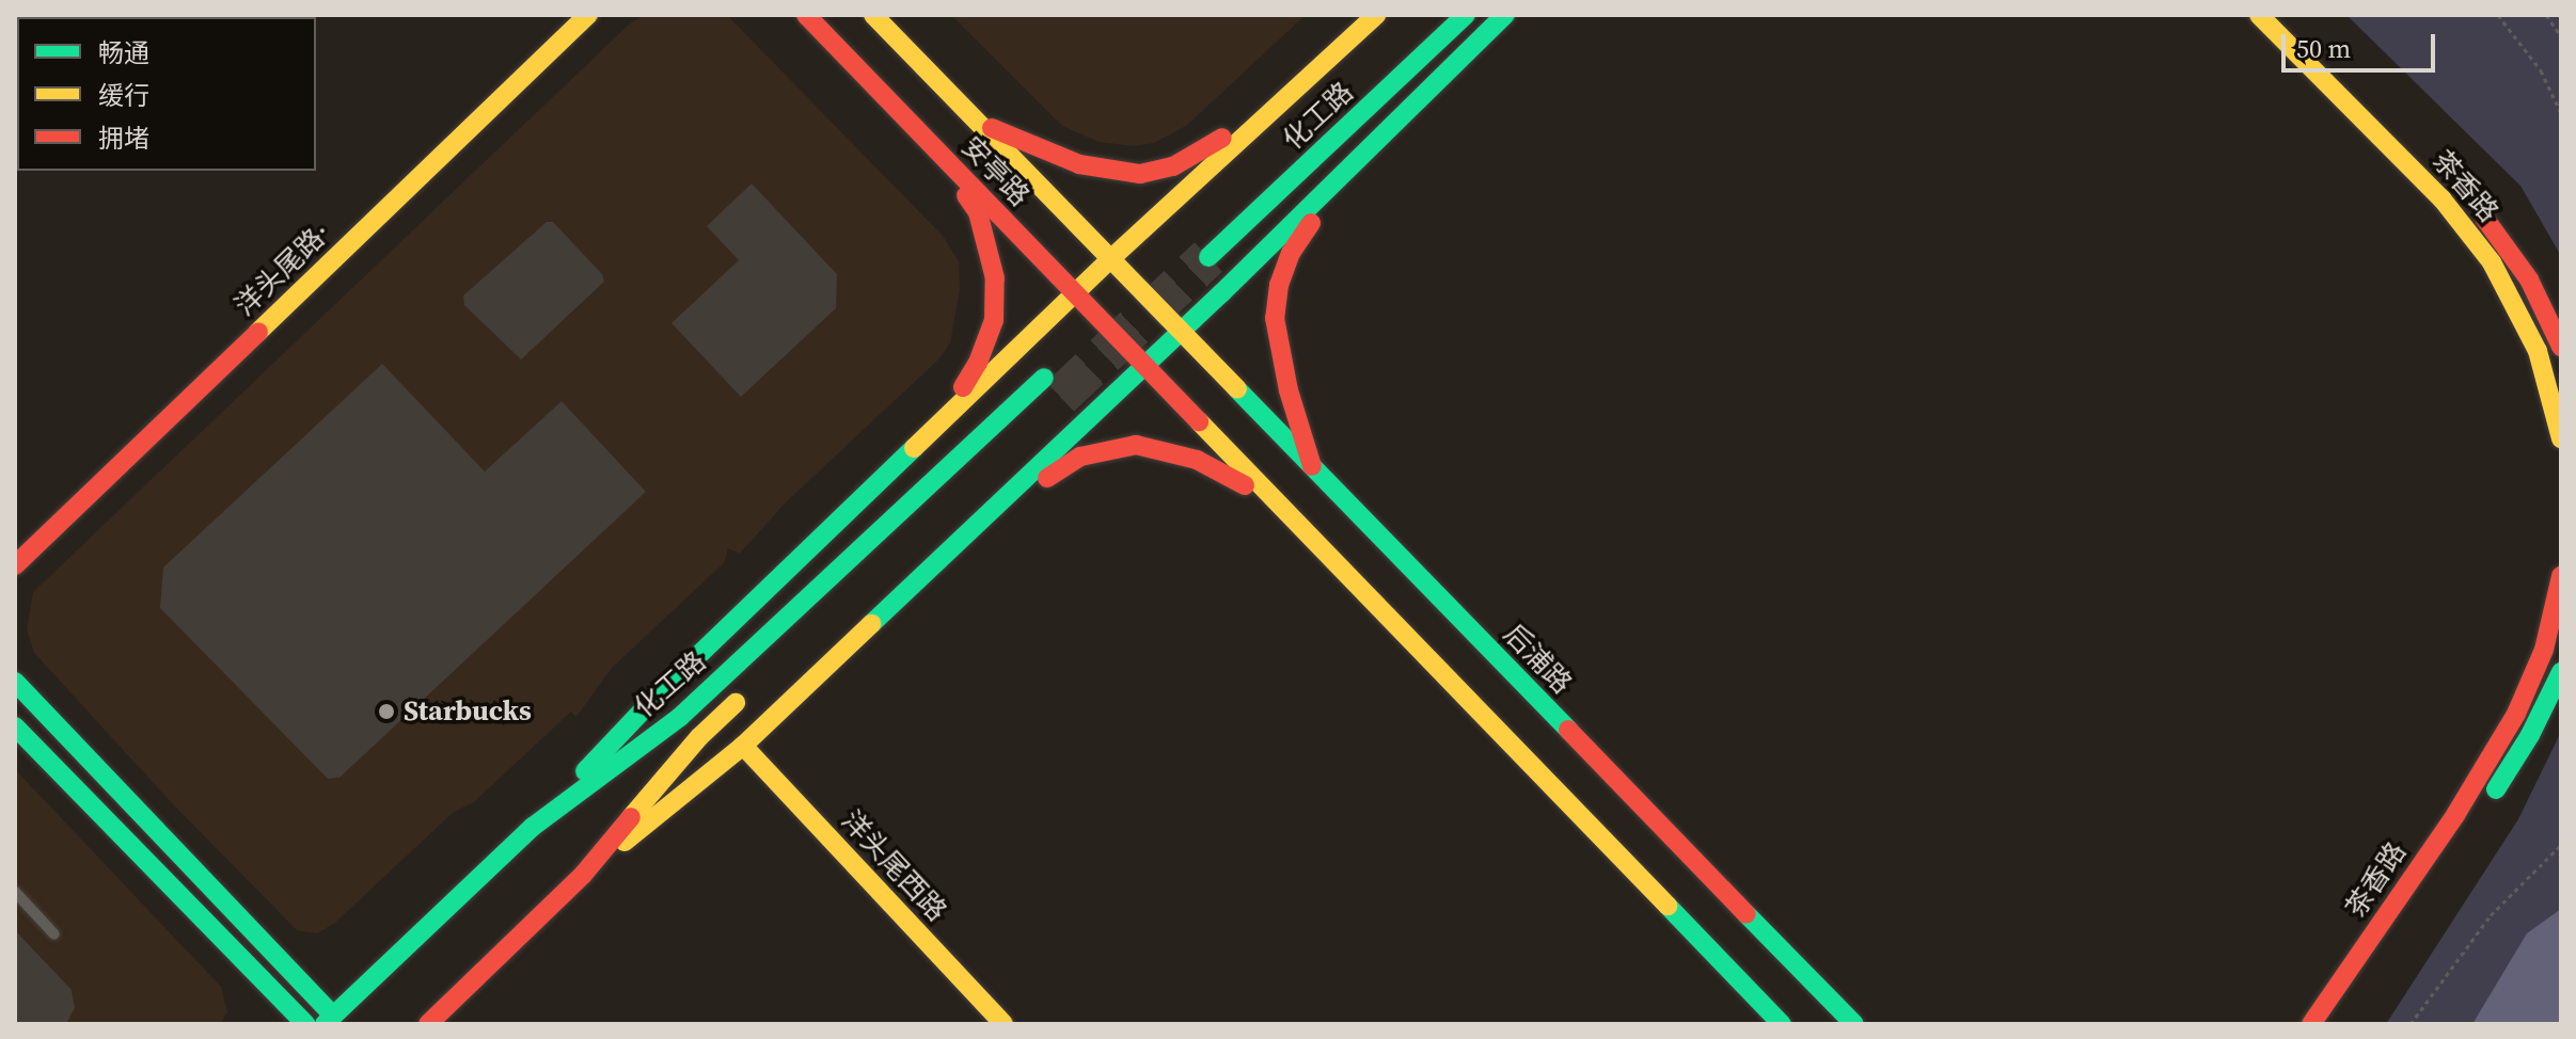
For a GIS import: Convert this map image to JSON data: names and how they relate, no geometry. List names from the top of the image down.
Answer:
{
  "streets": {
    "main road": [
      "化工路",
      "安亭路",
      "茶香路",
      "洋头尾路·",
      "后浦路",
      "洋头尾西路"
    ]
  },
  "crossings": [
    ["安亭路", "后浦路"]
  ],
  "places": ["Starbucks"],
  "legend": ["畅通", "缓行", "拥堵"],
  "scale_bar": "50 m"
}
